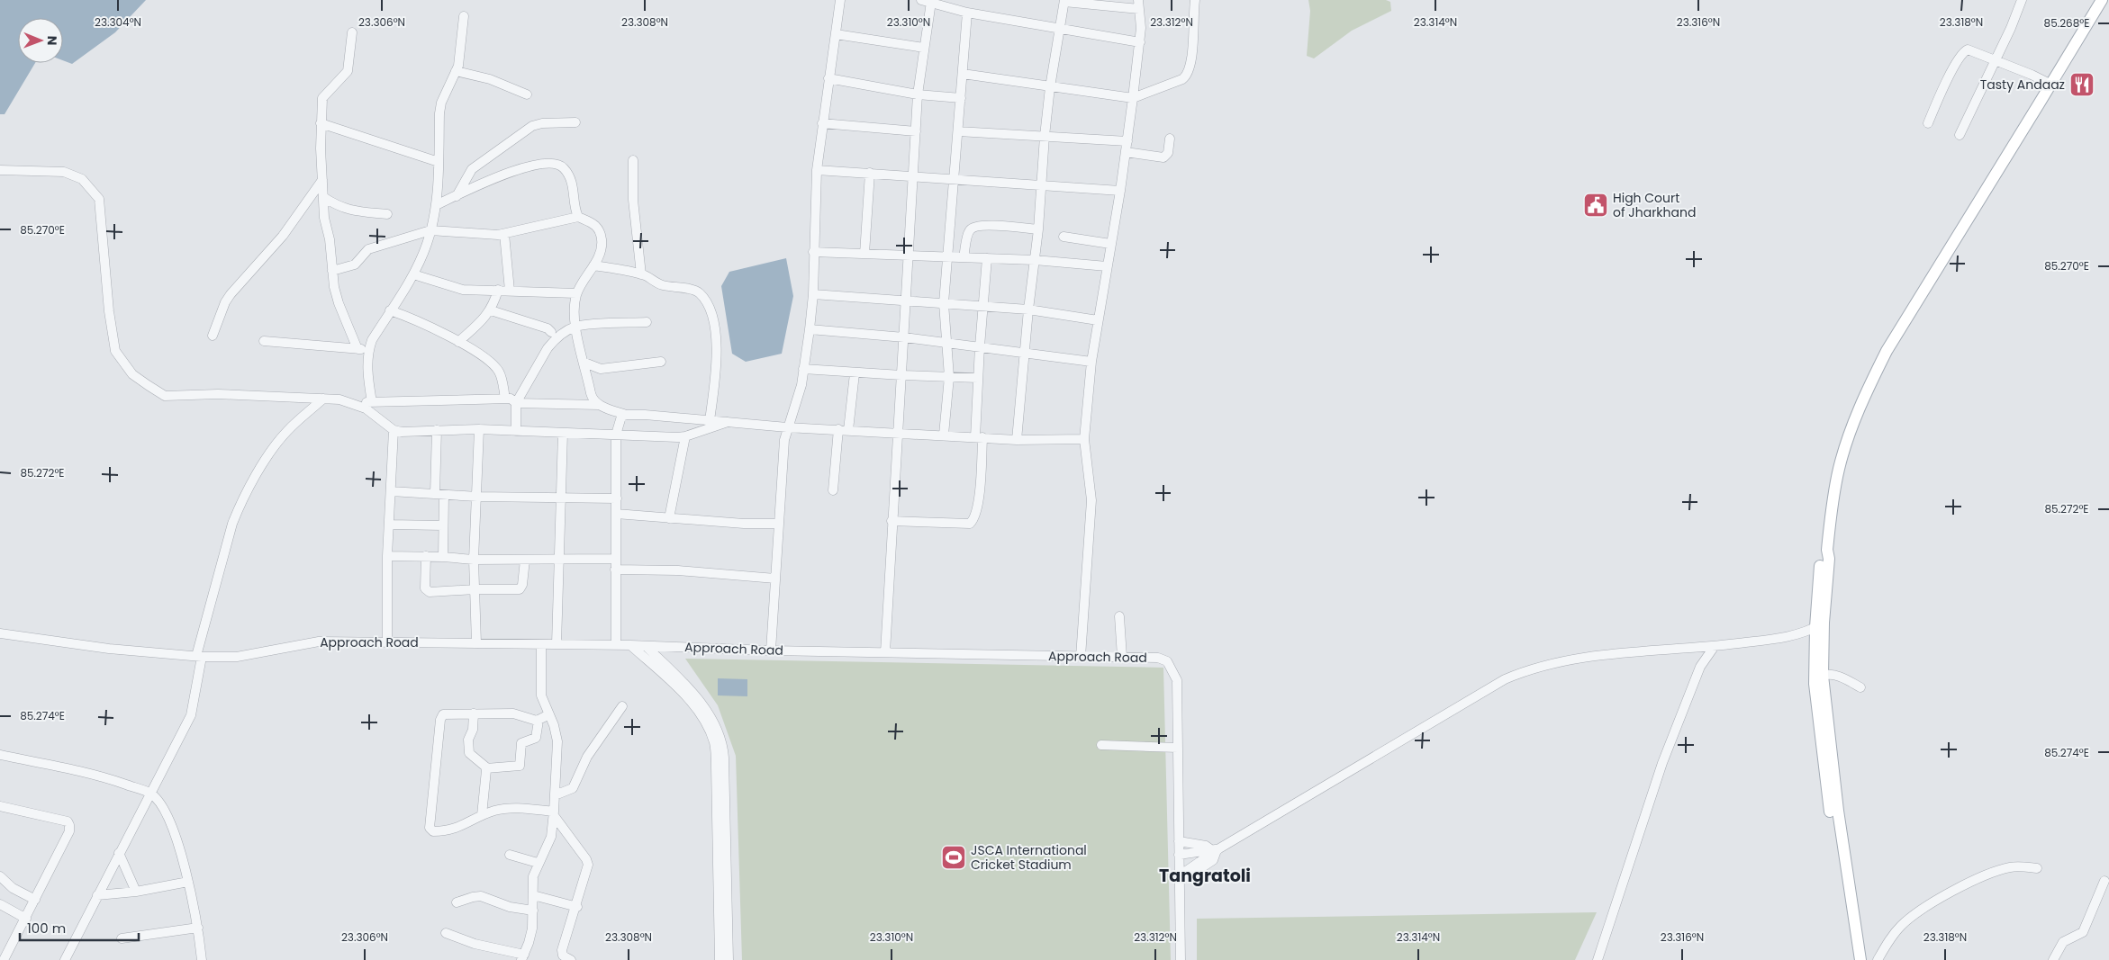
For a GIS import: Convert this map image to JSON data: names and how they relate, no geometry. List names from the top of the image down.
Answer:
{
  "streets": {
    "street": ["Approach Road"]
  },
  "districts": ["Tangratoli"],
  "places": {
    "restaurant": ["Tasty Andaaz"],
    "public building": ["High Court of Jharkhand"],
    "sports": ["JSCA International Cricket Stadium"]
  },
  "scale_bar": "100 m",
  "north": "right",
  "coordinates": [
    "23.304°N",
    "23.306°N",
    "23.308°N",
    "23.310°N",
    "23.312°N",
    "23.314°N",
    "23.316°N",
    "23.318°N",
    "85.268°E",
    "85.270°E",
    "85.272°E",
    "85.274°E"
  ]
}
